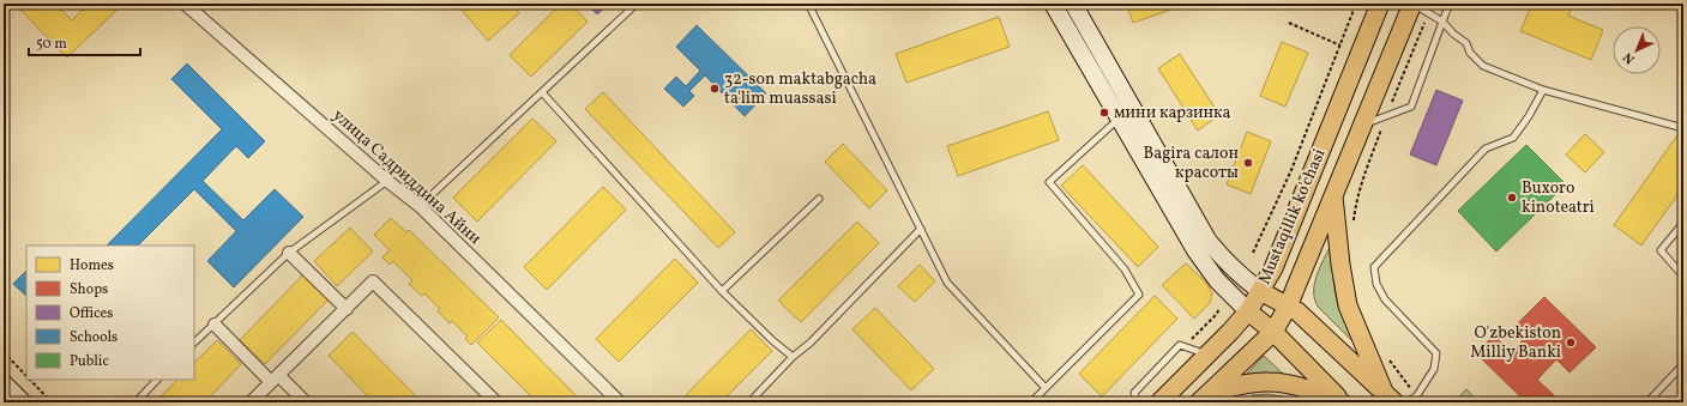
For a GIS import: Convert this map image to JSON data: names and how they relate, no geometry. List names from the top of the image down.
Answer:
{
  "streets": {
    "main road": ["Mustaqillik ko'chasi"],
    "street": ["улица Садриддина Айни"]
  },
  "places": [
    "32-son maktabgacha ta'lim muassasi",
    "мини карзинка",
    "Bagira салон красоты",
    "Buxoro kinoteatri",
    "O'zbekiston Milliy Banki"
  ],
  "legend": [
    "Homes",
    "Shops",
    "Offices",
    "Schools",
    "Public"
  ],
  "scale_bar": "50 m",
  "north": "bottom left"
}
